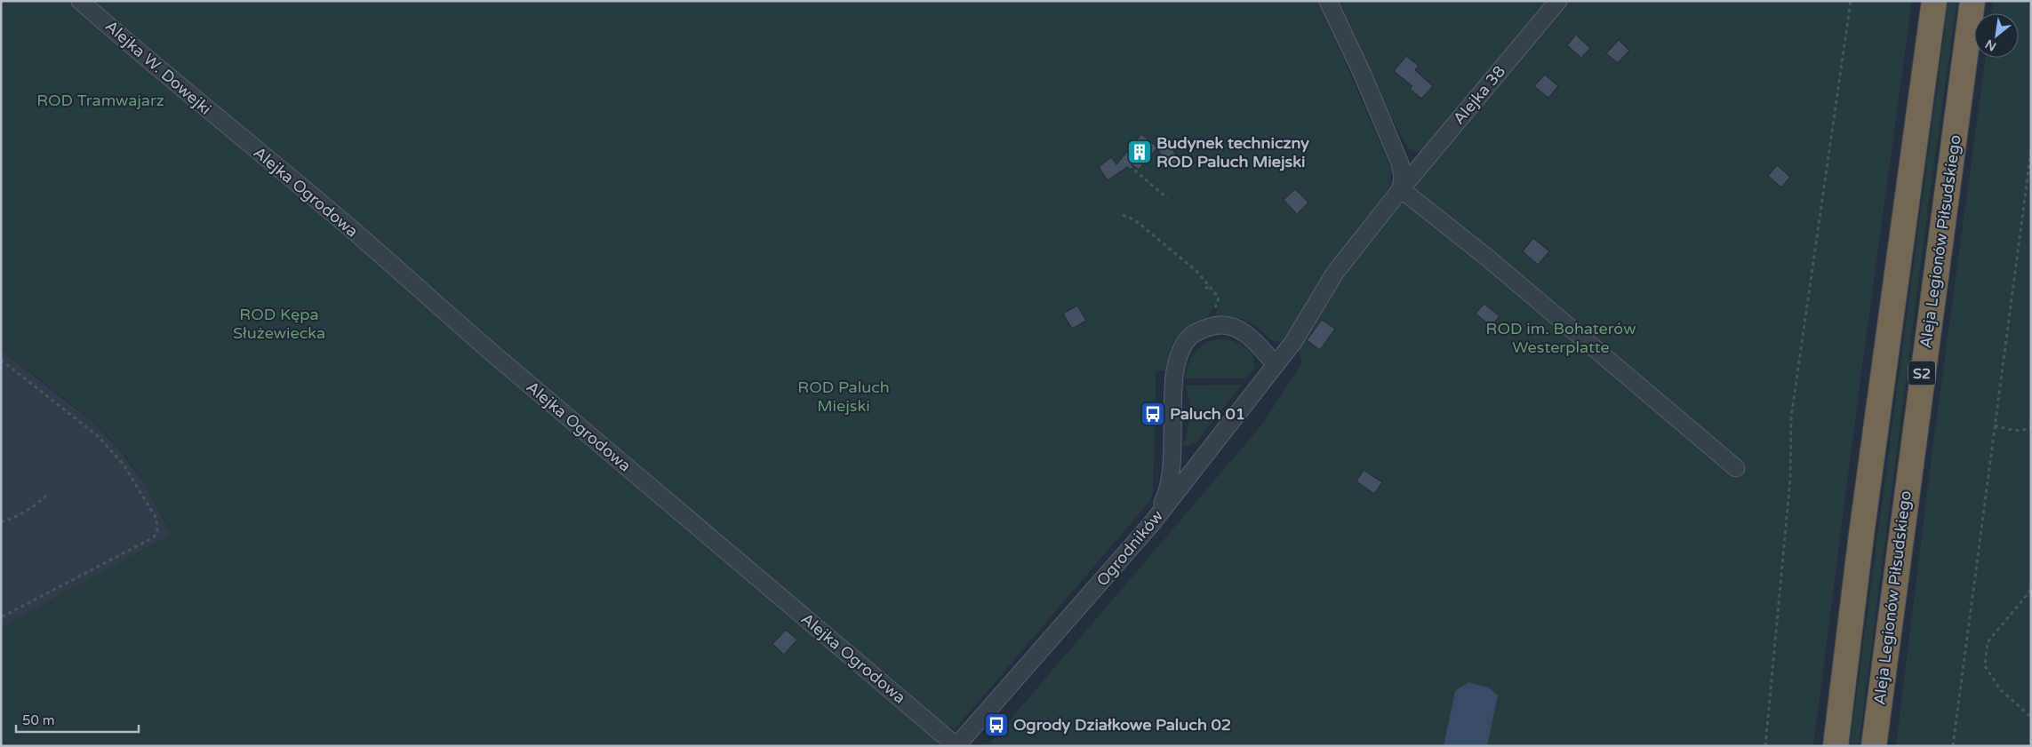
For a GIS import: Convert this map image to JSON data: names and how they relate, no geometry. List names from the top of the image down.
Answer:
{
  "streets": {
    "highway": ["Aleja Legionów Piłsudskiego", "S2"],
    "street": [
      "Alejka W. Dowejki",
      "Alejka 38",
      "Alejka Ogrodowa",
      "Ogrodników"
    ]
  },
  "crossings": [
    ["Alejka W. Dowejki", "Alejka Ogrodowa"],
    ["Alejka 38", "Ogrodników"],
    ["Alejka Ogrodowa", "Ogrodników"]
  ],
  "parks": [
    "ROD Tramwajarz",
    "ROD Kępa Służewiecka",
    "ROD im. Bohaterów Westerplatte",
    "ROD Paluch Miejski"
  ],
  "places": {
    "building": ["Budynek techniczny ROD Paluch Miejski"],
    "bus stop": ["Paluch 01", "Ogrody Działkowe Paluch 02"]
  },
  "scale_bar": "50 m",
  "north": "bottom left"
}
